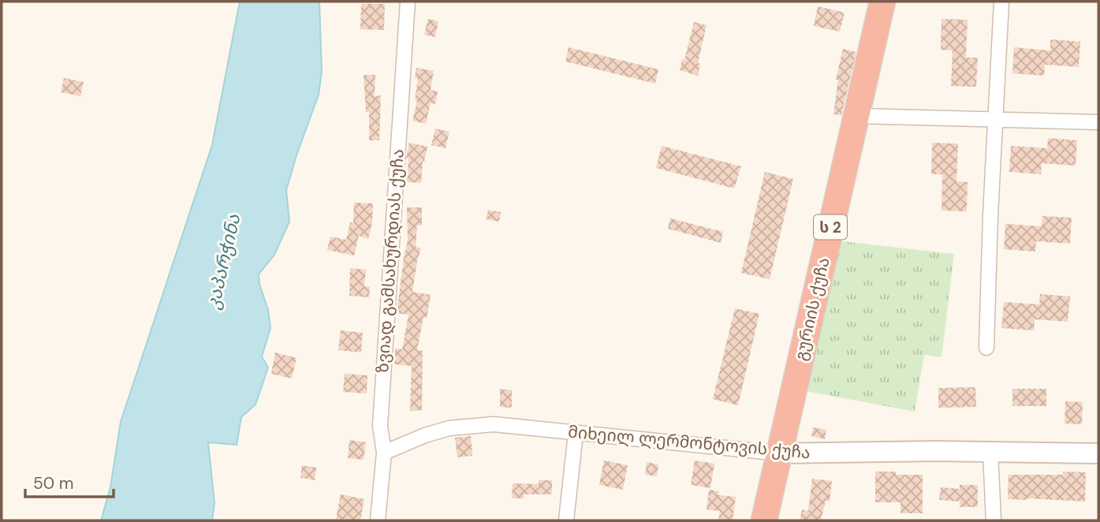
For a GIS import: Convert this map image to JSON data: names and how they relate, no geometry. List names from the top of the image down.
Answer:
{
  "streets": {
    "highway": ["ს 2", "გურიის ქუჩა"],
    "street": ["ზვიად გამსახურდიას ქუჩა", "მიხეილ ლერმონტოვის ქუჩა"]
  },
  "crossings": [
    ["ზვიად გამსახურდიას ქუჩა", "მიხეილ ლერმონტოვის ქუჩა"],
    ["გურიის ქუჩა", "მიხეილ ლერმონტოვის ქუჩა"]
  ],
  "water": ["კაპარჭინა"],
  "scale_bar": "50 m"
}
